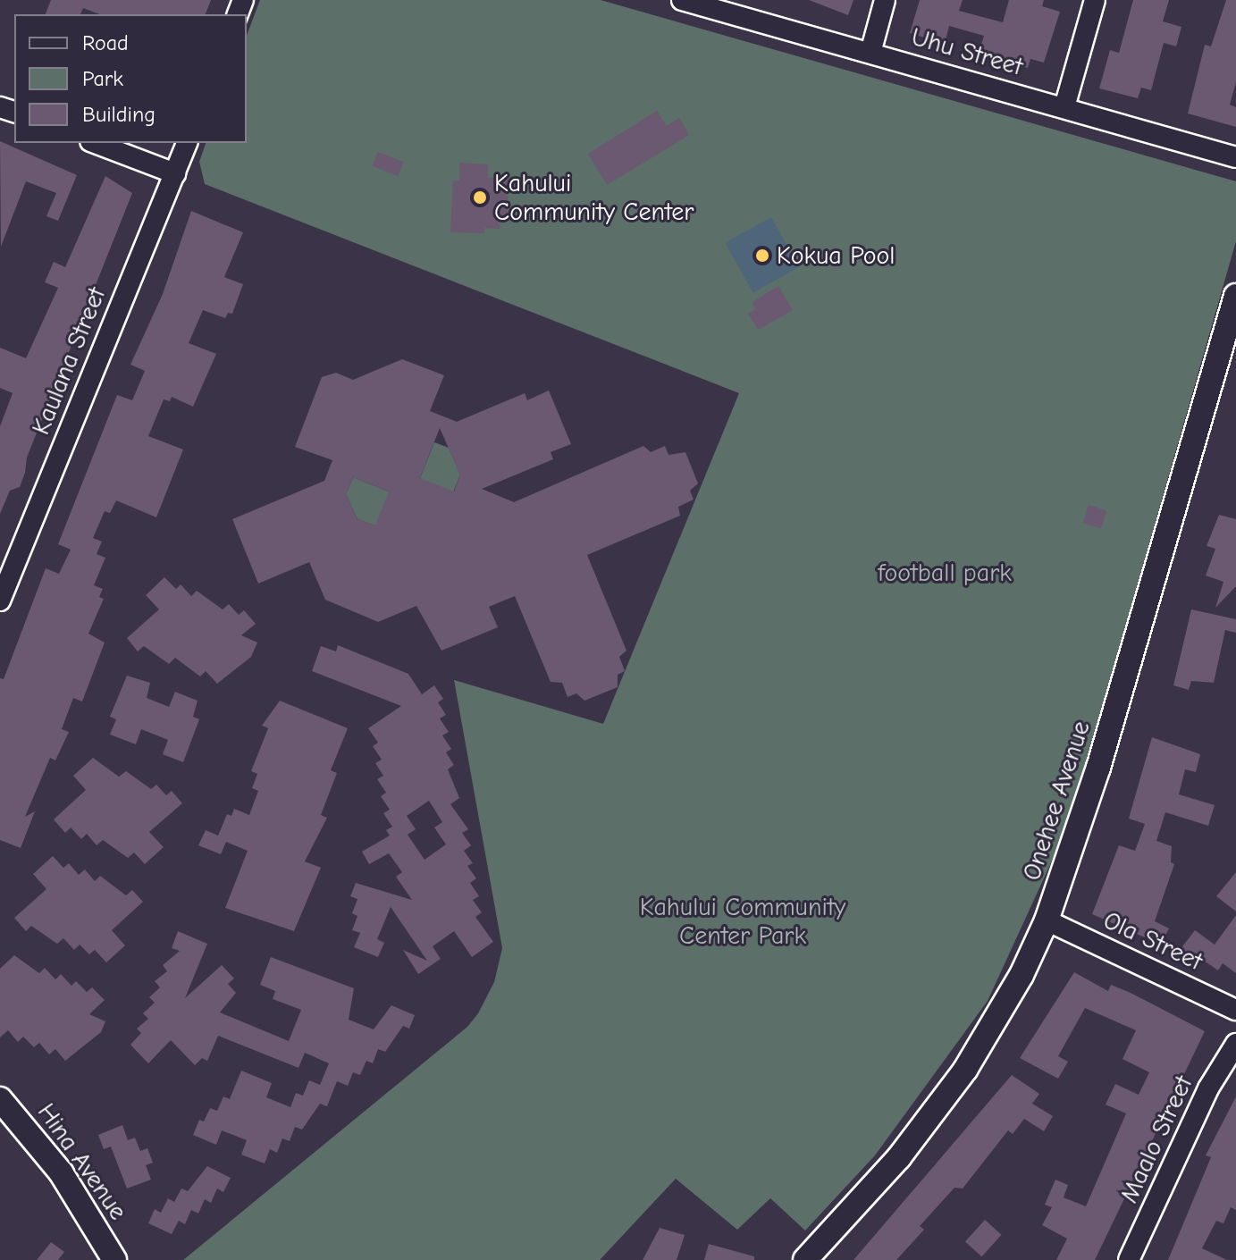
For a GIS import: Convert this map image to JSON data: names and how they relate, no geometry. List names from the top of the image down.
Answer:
{
  "streets": {
    "street": [
      "Uhu Street",
      "Kaulana Street",
      "Onehee Avenue",
      "Ola Street",
      "Maalo Street",
      "Hina Avenue"
    ]
  },
  "crossings": [
    ["Onehee Avenue", "Ola Street"]
  ],
  "parks": ["football park", "Kahului Community Center Park"],
  "places": ["Kahului Community Center", "Kokua Pool"],
  "legend": ["Road", "Park", "Building"]
}
